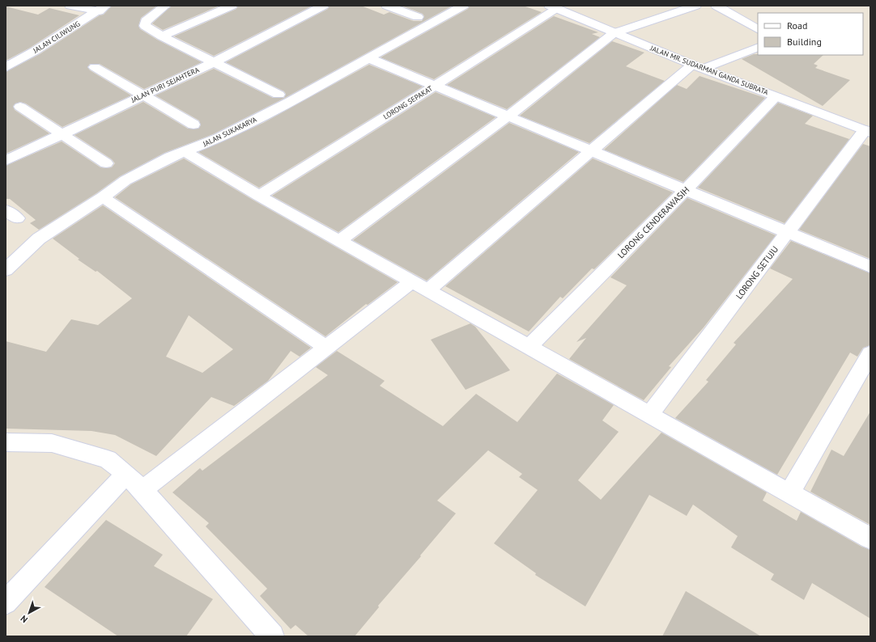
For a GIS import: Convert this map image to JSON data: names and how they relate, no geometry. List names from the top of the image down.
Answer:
{
  "streets": {
    "street": [
      "JALAN CILIWUNG",
      "JALAN MR. SUDARMAN GANDA SUBRATA",
      "JALAN PURI SEJAHTERA",
      "LORONG SEPAKAT",
      "JALAN SUKAKARYA",
      "LORONG CENDERAWASIH",
      "LORONG SETUJU"
    ]
  },
  "crossings": [
    ["JALAN MR. SUDARMAN GANDA SUBRATA", "LORONG SEPAKAT"],
    ["JALAN MR. SUDARMAN GANDA SUBRATA", "LORONG CENDERAWASIH"],
    ["JALAN MR. SUDARMAN GANDA SUBRATA", "LORONG SETUJU"]
  ],
  "legend": ["Road", "Building"],
  "north": "bottom left"
}
